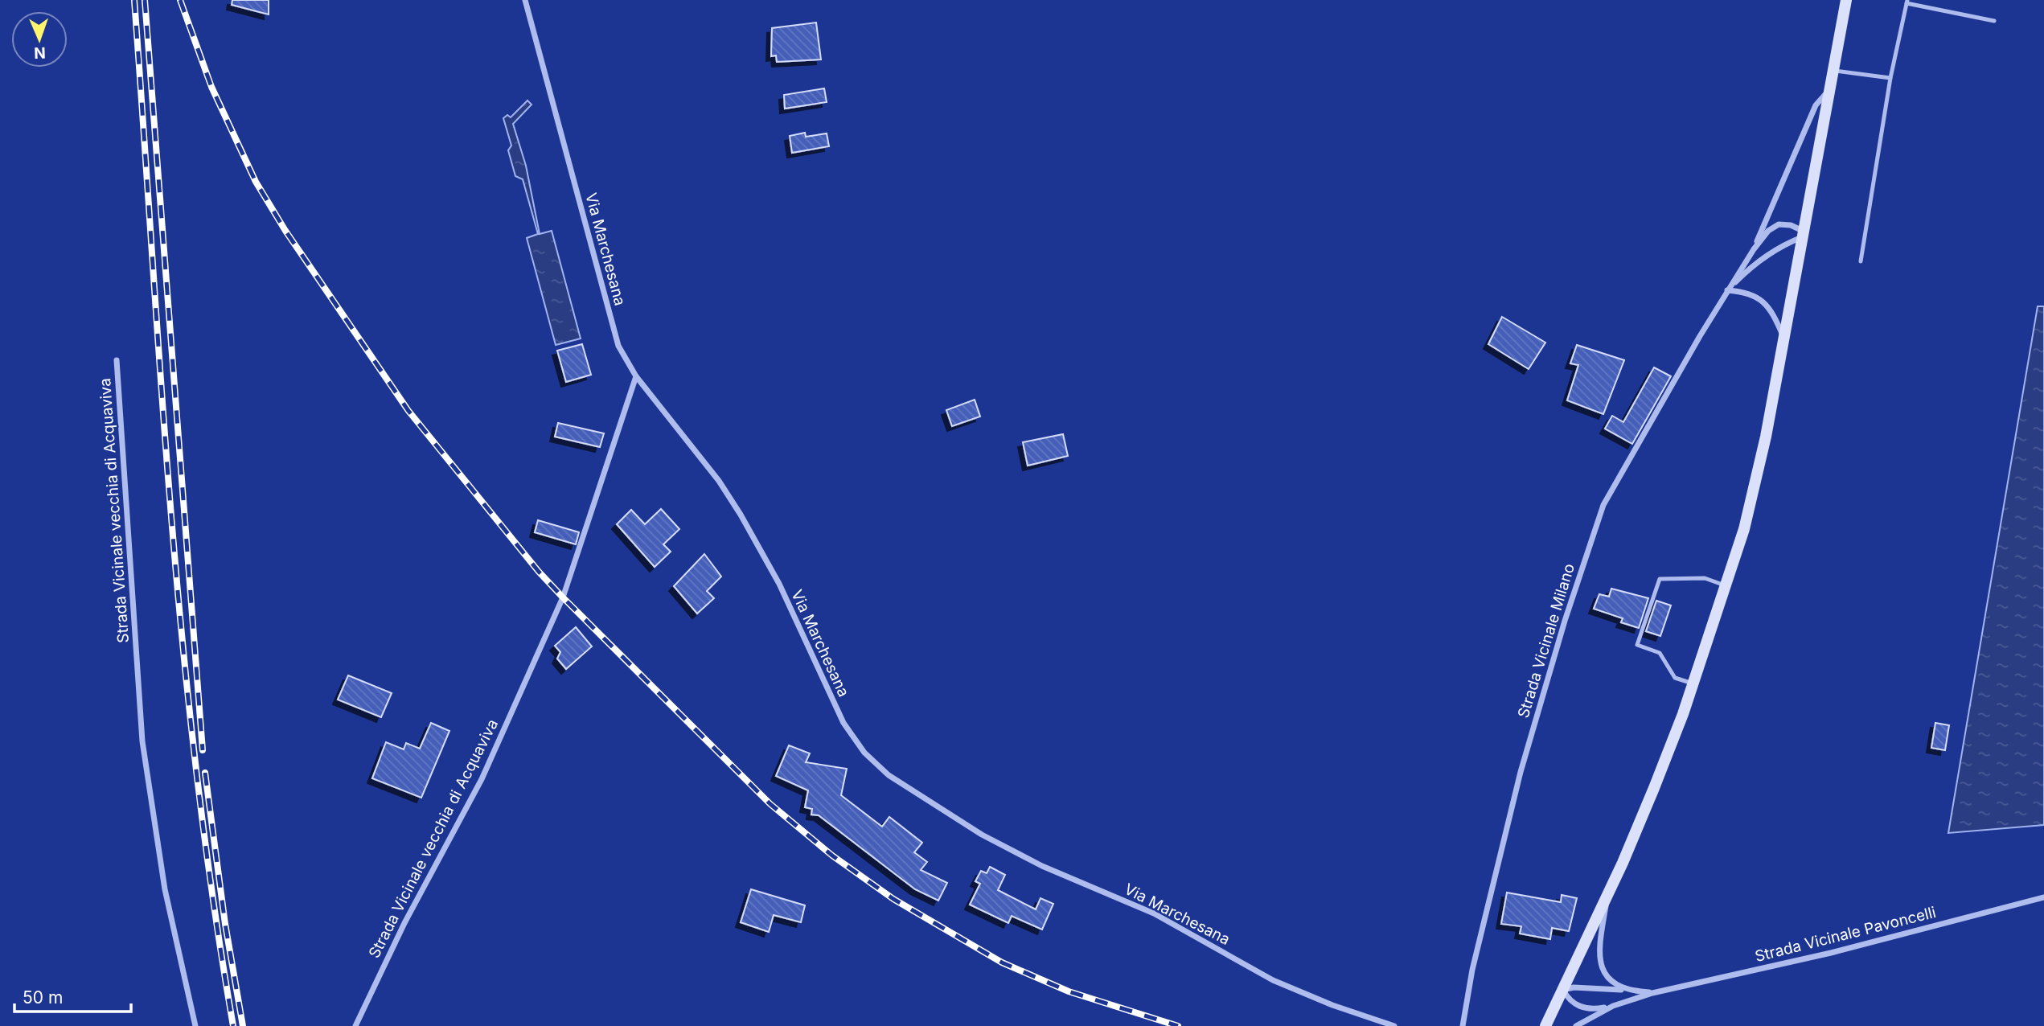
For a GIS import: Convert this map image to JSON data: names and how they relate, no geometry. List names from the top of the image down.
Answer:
{
  "streets": {
    "street": [
      "Via Marchesana",
      "Strada Vicinale vecchia di Acquaviva",
      "Strada Vicinale Milano",
      "Strada Vicinale Pavoncelli"
    ]
  },
  "crossings": [
    ["Via Marchesana", "Strada Vicinale vecchia di Acquaviva"]
  ],
  "scale_bar": "50 m",
  "north": "bottom"
}
